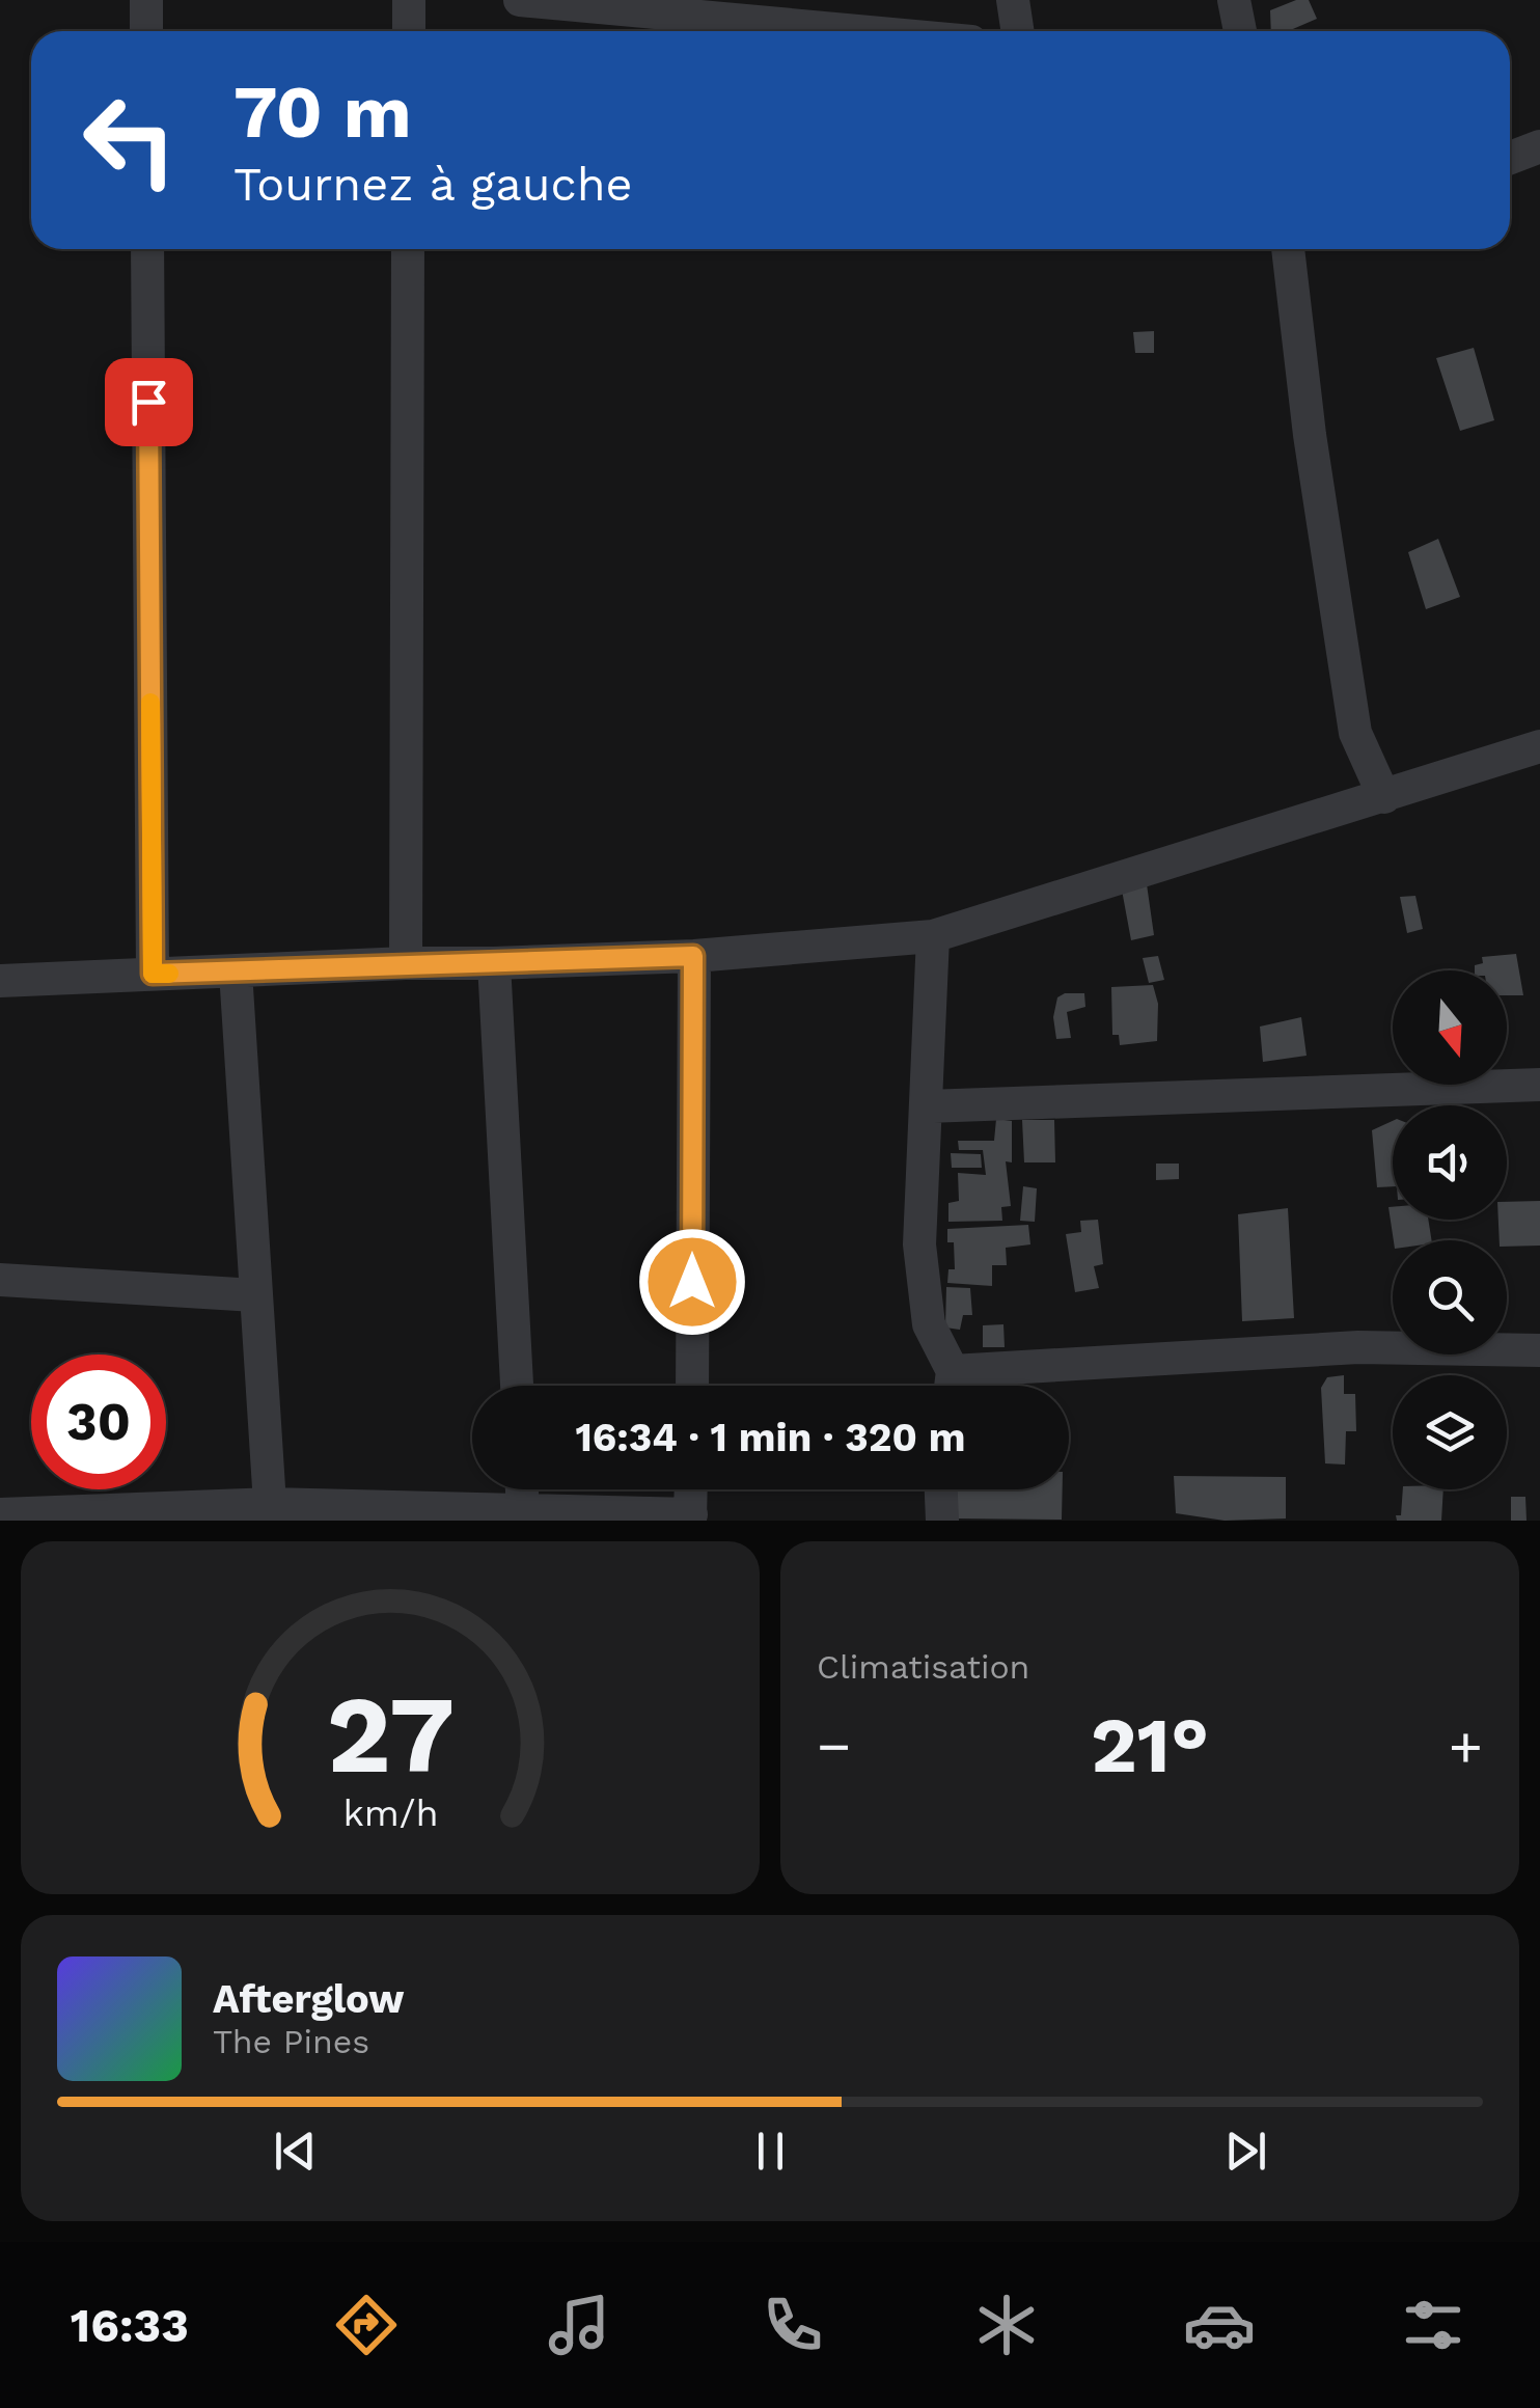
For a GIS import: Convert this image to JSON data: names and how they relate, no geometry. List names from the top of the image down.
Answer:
{
  "north": "bottom",
  "page": {
    "turn": ["70 m", "Tournez à gauche"],
    "limit": "30",
    "trip": "16:34 · 1 min · 320 m",
    "tile": "Climatisation",
    "heat": ["−", "21°", "+"],
    "song": ["Afterglow", "The Pines"],
    "tabs": "16:33",
    "gauge": ["27", "km/h"]
  }
}
